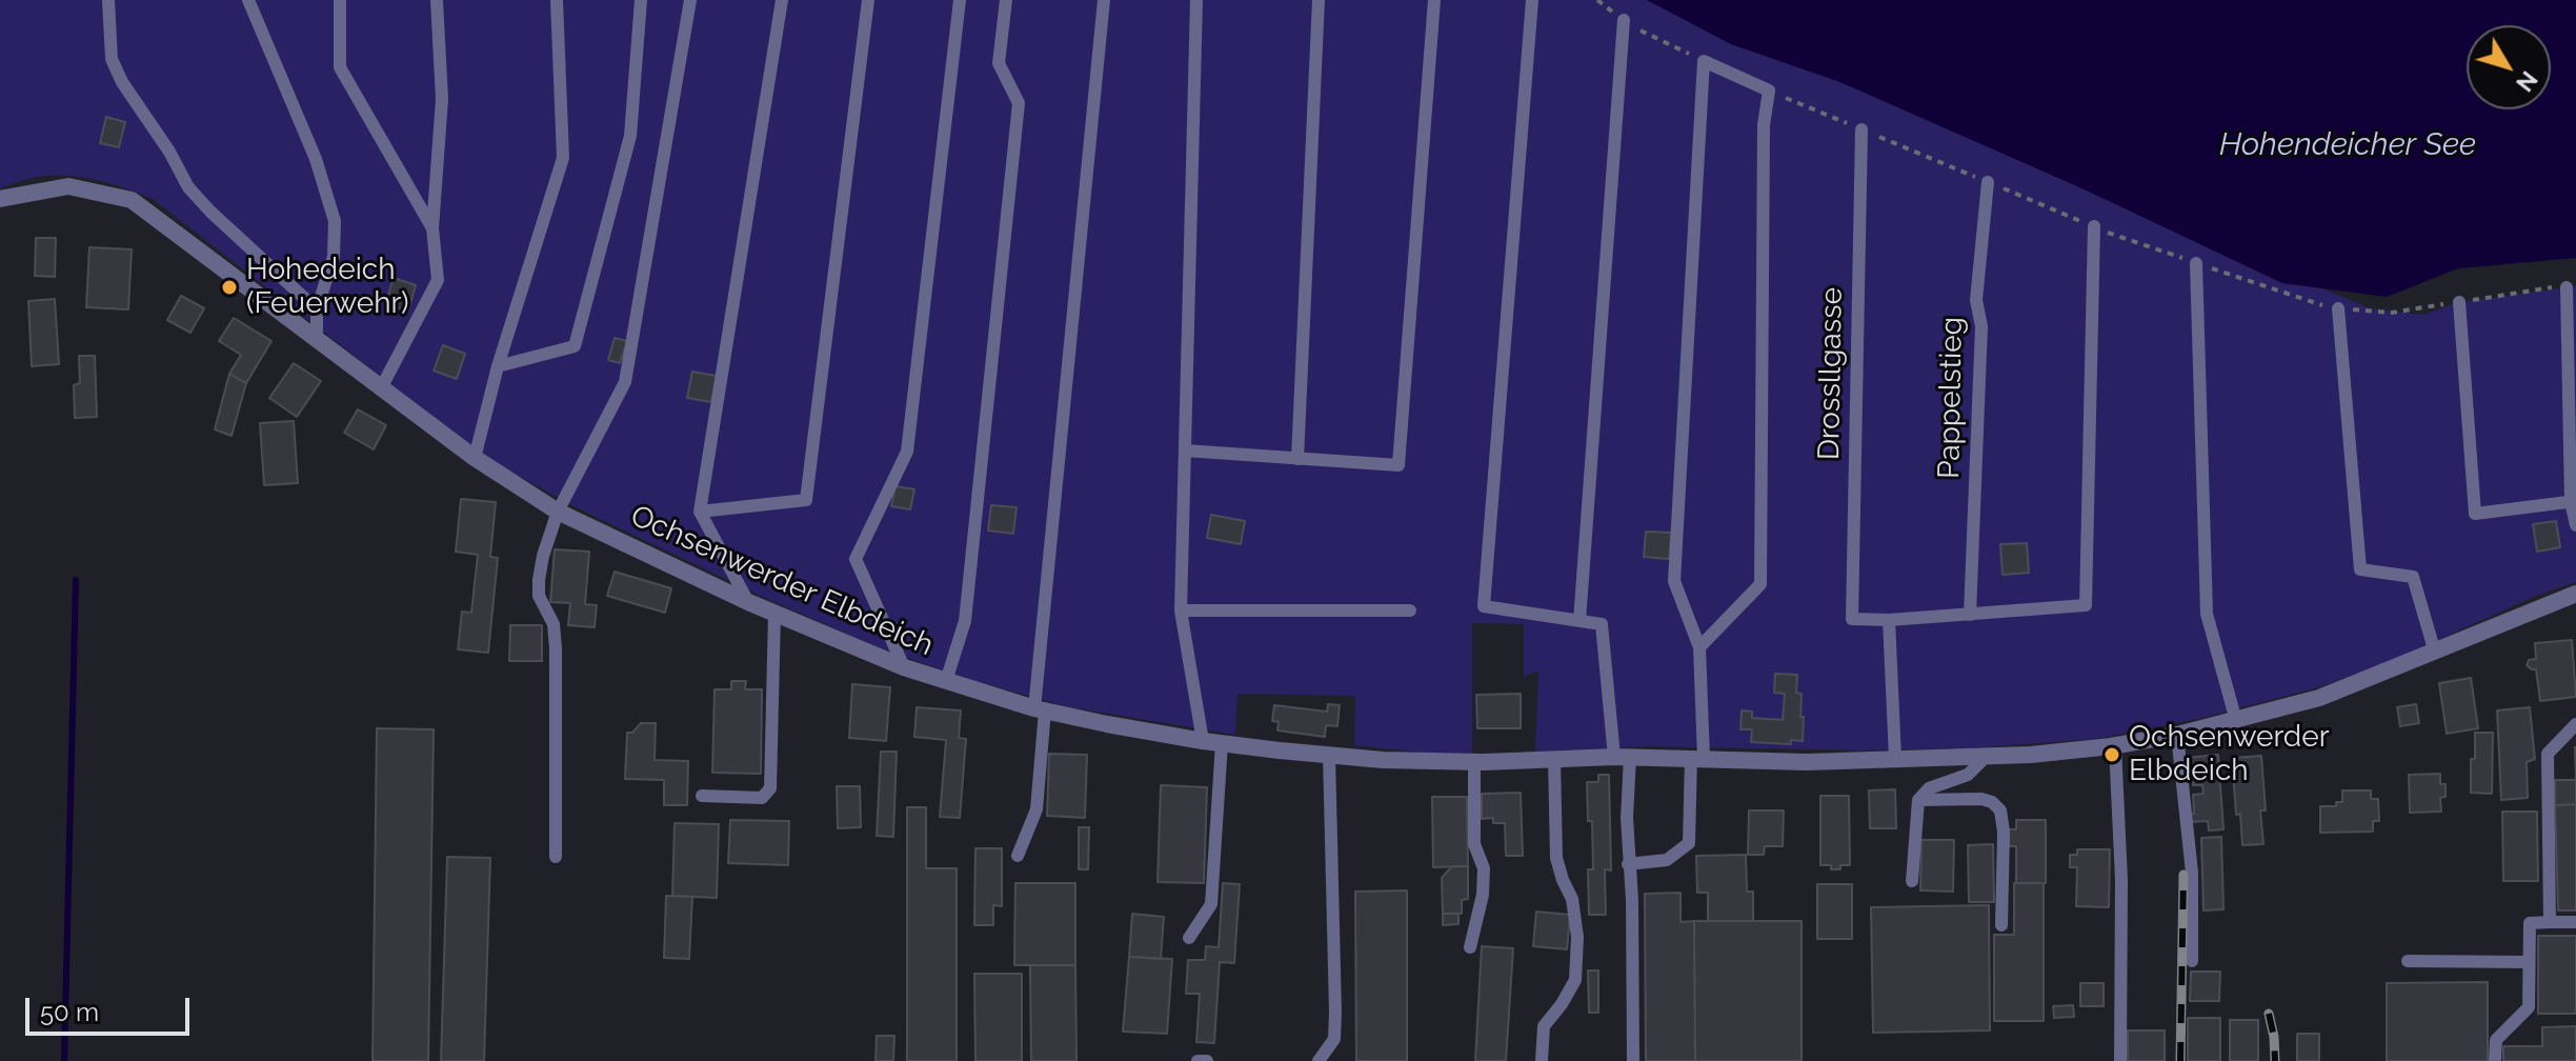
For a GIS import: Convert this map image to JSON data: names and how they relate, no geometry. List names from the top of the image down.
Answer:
{
  "streets": {
    "street": ["Ochsenwerder Elbdeich"],
    "lane": ["Drossllgasse", "Pappelstieg"]
  },
  "water": ["Hohendeicher See"],
  "places": ["Hohedeich (Feuerwehr)", "Ochsenwerder Elbdeich"],
  "scale_bar": "50 m",
  "north": "bottom right"
}
